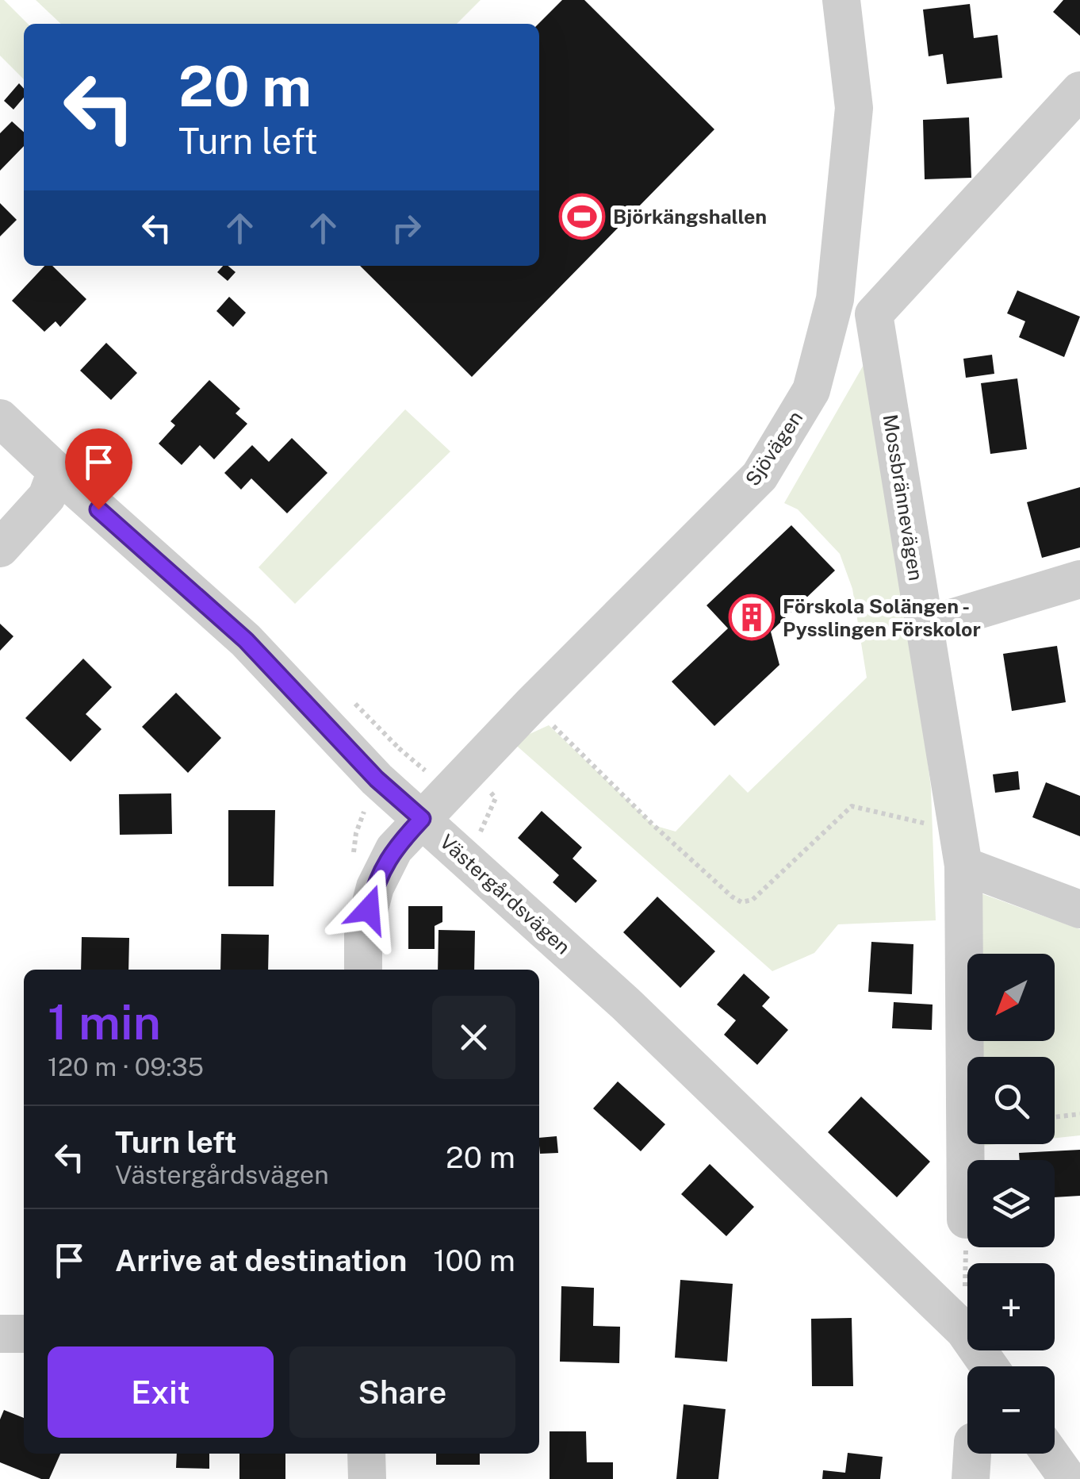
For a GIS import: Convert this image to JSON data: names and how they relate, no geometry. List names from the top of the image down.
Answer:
{
  "streets": {
    "street": ["Sjövägen", "Mossbrännevägen", "Västergårdsvägen"]
  },
  "crossings": [
    ["Sjövägen", "Västergårdsvägen"]
  ],
  "places": {
    "sports": ["Björkängshallen"],
    "building": ["Förskola Solängen - Pysslingen Förskolor"]
  },
  "north": "bottom left",
  "page": {
    "turn": ["20 m", "Turn left"],
    "map_buttons": ["+", "−"],
    "heading": ["1 min", "120 m · 09:35"],
    "list": [
      {
        "name": "Turn left",
        "note": "Västergårdsvägen",
        "value": "20 m"
      },
      {
        "name": "Arrive at destination",
        "value": "100 m"
      }
    ],
    "buttons": ["Exit", "Share"]
  }
}
